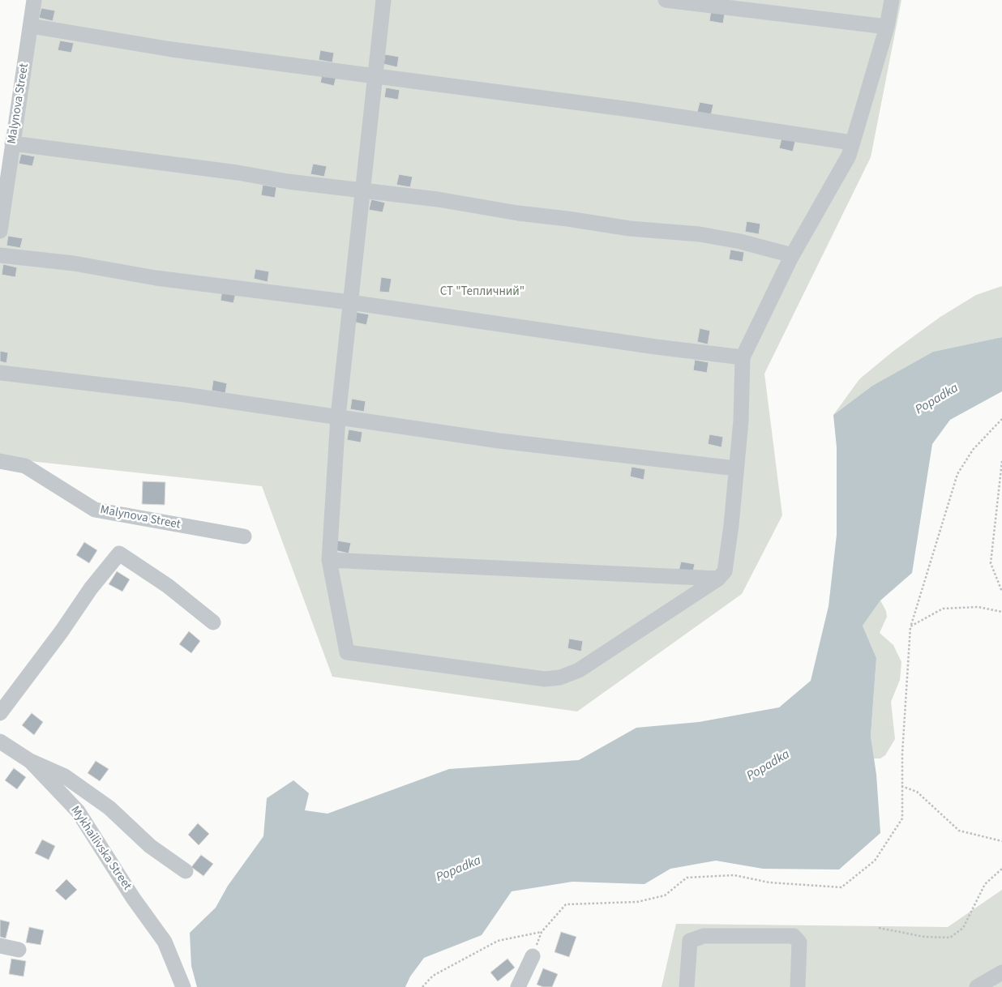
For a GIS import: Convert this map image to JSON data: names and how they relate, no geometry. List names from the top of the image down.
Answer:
{
  "streets": {
    "street": ["Malynova Street", "Mykhailivska Street"]
  },
  "water": ["Popadka"],
  "parks": ["СТ \"Тепличний\""]
}
